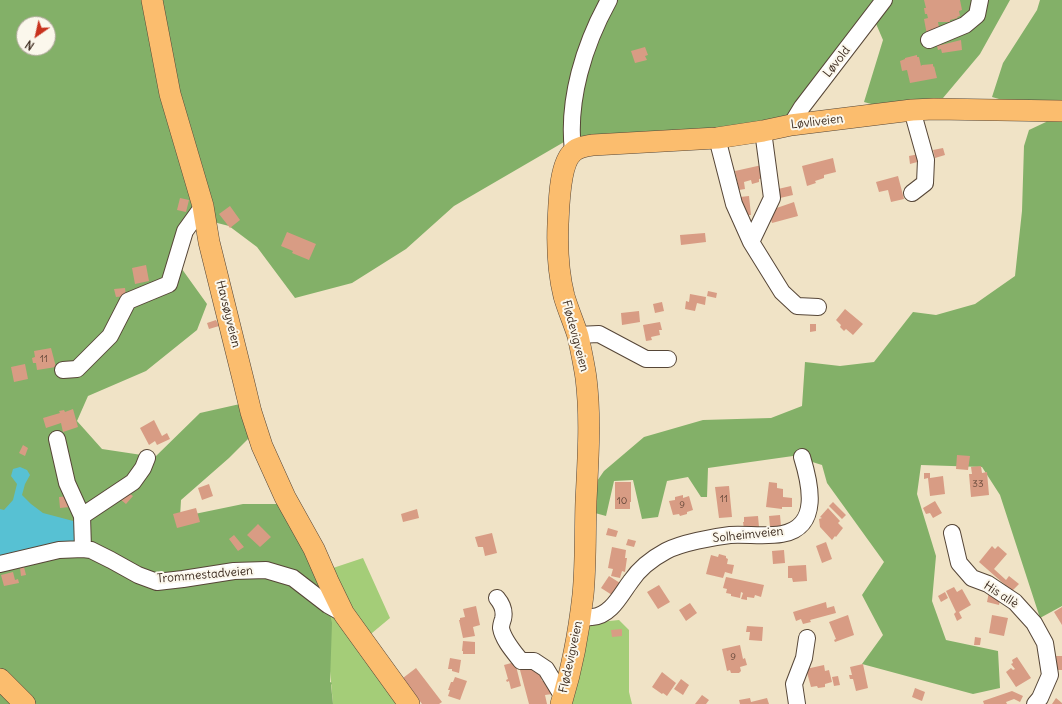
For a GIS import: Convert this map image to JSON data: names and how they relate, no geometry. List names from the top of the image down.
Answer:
{
  "streets": {
    "main road": [
      "Løvliveien",
      "Havsøyveien",
      "Flødevigveien",
      "Trommestadveien"
    ],
    "street": ["Løvold", "Solheimveien", "His allè"]
  },
  "crossings": [
    ["Løvold", "Løvliveien"],
    ["Løvliveien", "Flødevigveien"],
    ["Havsøyveien", "Trommestadveien"],
    ["Flødevigveien", "Solheimveien"]
  ],
  "house_numbers": [
    "11",
    "33",
    "11",
    "10",
    "9",
    "9"
  ],
  "north": "bottom left"
}
